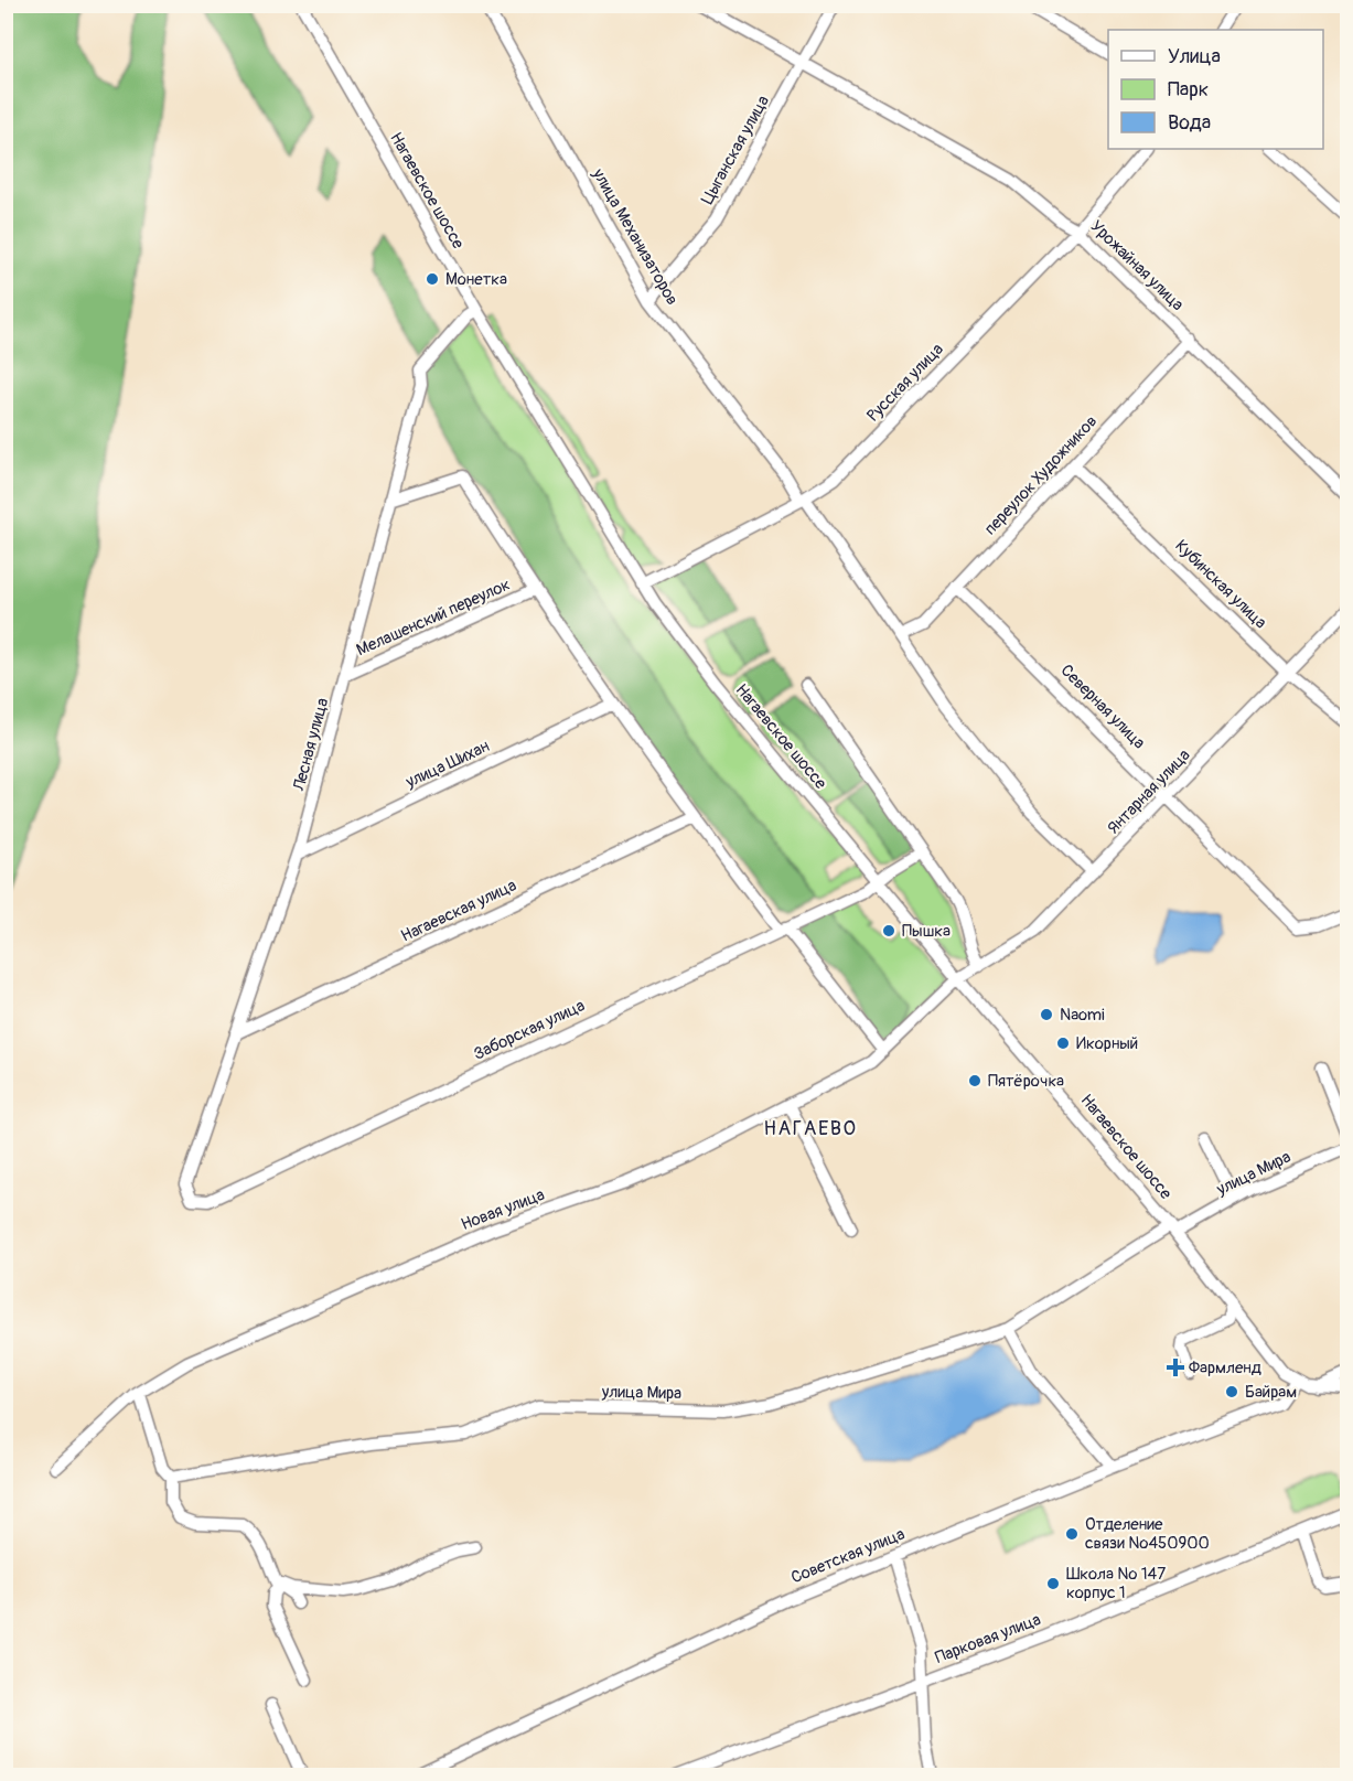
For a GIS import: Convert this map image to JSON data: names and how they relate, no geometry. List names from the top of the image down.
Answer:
{
  "streets": {
    "street": [
      "Цыганская улица",
      "Нагаевское шоссе",
      "улица Механизаторов",
      "Урожайная улица",
      "Русская улица",
      "переулок Художников",
      "Кубинская улица",
      "Мелашенский переулок",
      "Северная улица",
      "Лесная улица",
      "улица Шихан",
      "Янтарная улица",
      "Нагаевская улица",
      "Заборская улица",
      "улица Мира",
      "Новая улица",
      "Советская улица",
      "Парковая улица"
    ]
  },
  "crossings": [
    ["Цыганская улица", "улица Механизаторов"],
    ["Цыганская улица", "Урожайная улица"],
    ["Нагаевское шоссе", "Русская улица"],
    ["Нагаевское шоссе", "Лесная улица"],
    ["Нагаевское шоссе", "Янтарная улица"],
    ["Нагаевское шоссе", "Заборская улица"],
    ["Нагаевское шоссе", "улица Мира"],
    ["Нагаевское шоссе", "Новая улица"],
    ["Нагаевское шоссе", "Советская улица"],
    ["улица Механизаторов", "Русская улица"],
    ["улица Механизаторов", "переулок Художников"],
    ["улица Механизаторов", "Янтарная улица"],
    ["Урожайная улица", "Русская улица"],
    ["Урожайная улица", "переулок Художников"],
    ["переулок Художников", "Кубинская улица"],
    ["переулок Художников", "Северная улица"],
    ["Кубинская улица", "Янтарная улица"],
    ["Мелашенский переулок", "Лесная улица"],
    ["Северная улица", "Янтарная улица"],
    ["Лесная улица", "улица Шихан"],
    ["Лесная улица", "Нагаевская улица"],
    ["Лесная улица", "Заборская улица"],
    ["Янтарная улица", "Новая улица"]
  ],
  "districts": ["НАГАЕВО"],
  "places": {
    "other": [
      "Монетка",
      "Пышка",
      "Naomi",
      "Икорный",
      "Пятёрочка",
      "Байрам",
      "Отделение связи №450900",
      "Школа № 147 корпус 1"
    ],
    "health": ["Фармленд"]
  },
  "legend": ["Улица", "Парк", "Вода"]
}
